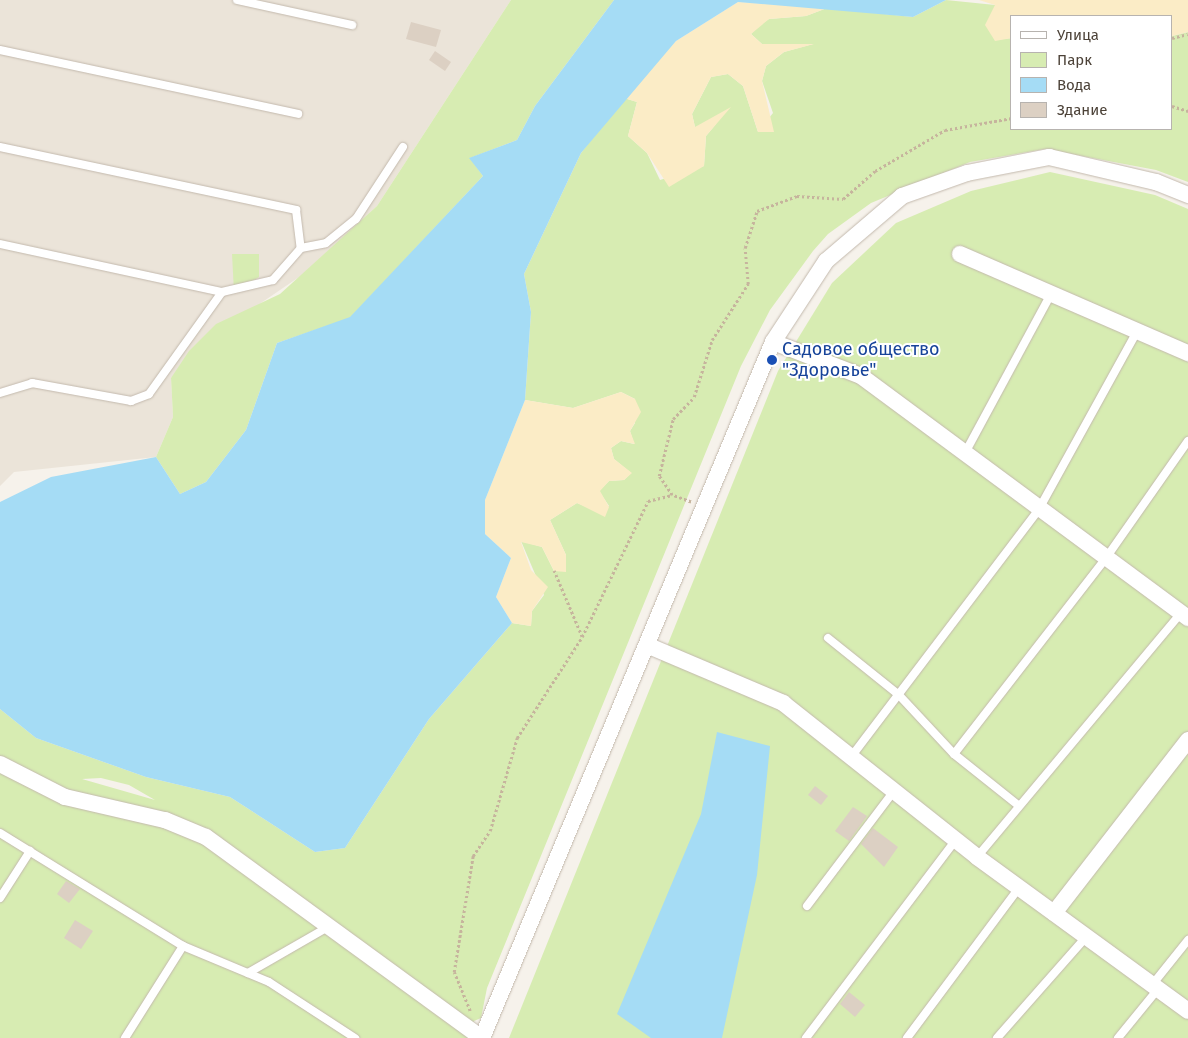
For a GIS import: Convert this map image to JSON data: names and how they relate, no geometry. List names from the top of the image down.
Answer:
{
  "places": ["Садовое общество \"Здоровье\""],
  "legend": [
    "Улица",
    "Парк",
    "Вода",
    "Здание"
  ]
}
